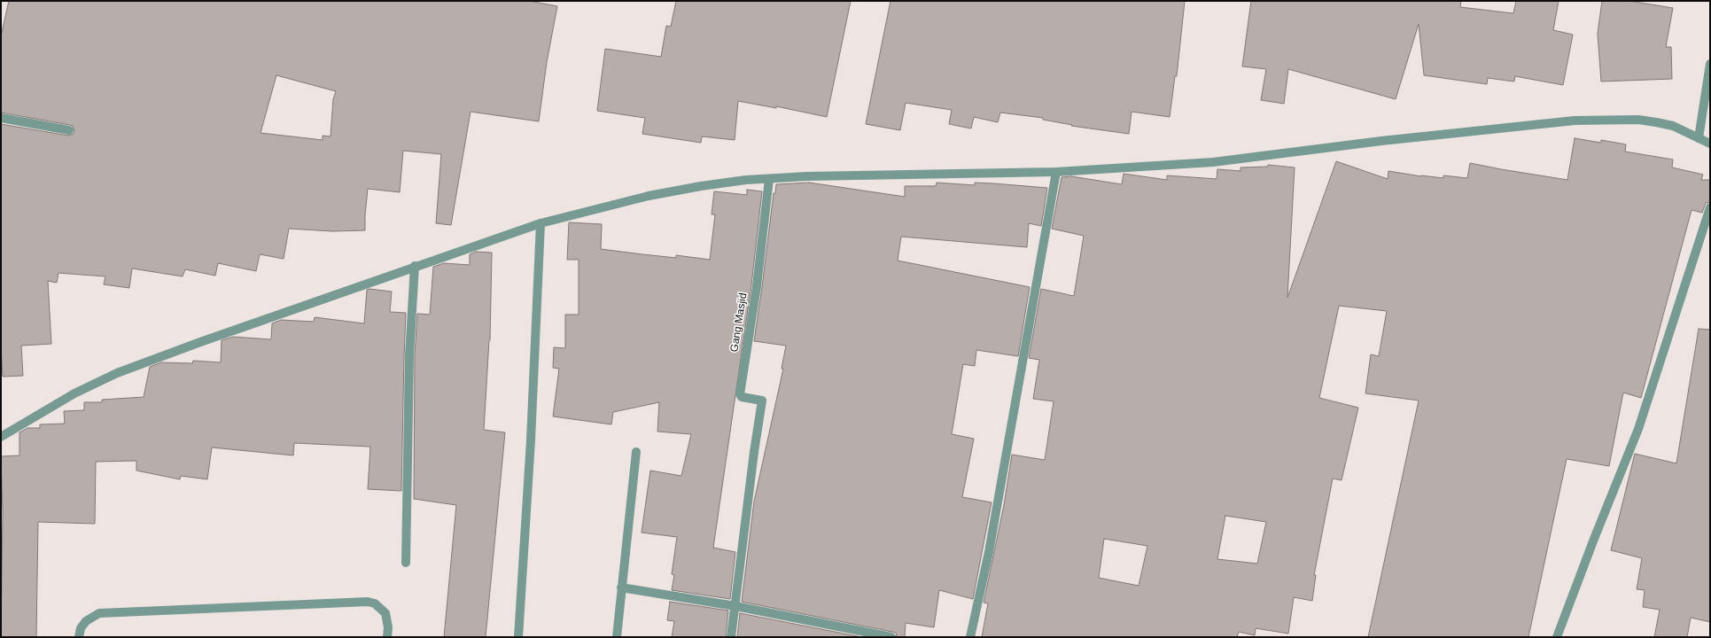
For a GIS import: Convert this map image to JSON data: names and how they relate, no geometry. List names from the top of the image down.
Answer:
{
  "streets": {
    "street": ["Gang Masjid"]
  }
}
